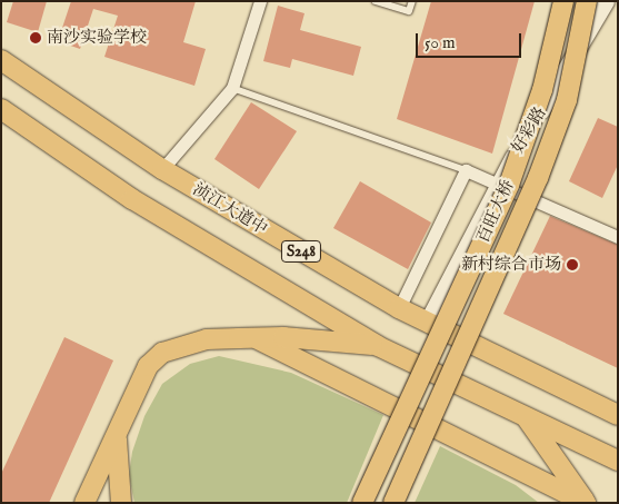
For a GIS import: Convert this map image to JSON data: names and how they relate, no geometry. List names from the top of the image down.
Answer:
{
  "streets": {
    "main road": ["浈江大道中", "百旺大桥", "S248"],
    "street": ["好彩路"]
  },
  "crossings": [
    ["好彩路", "浈江大道中"]
  ],
  "places": ["南沙实验学校", "新村综合市场"],
  "scale_bar": "50 m"
}
